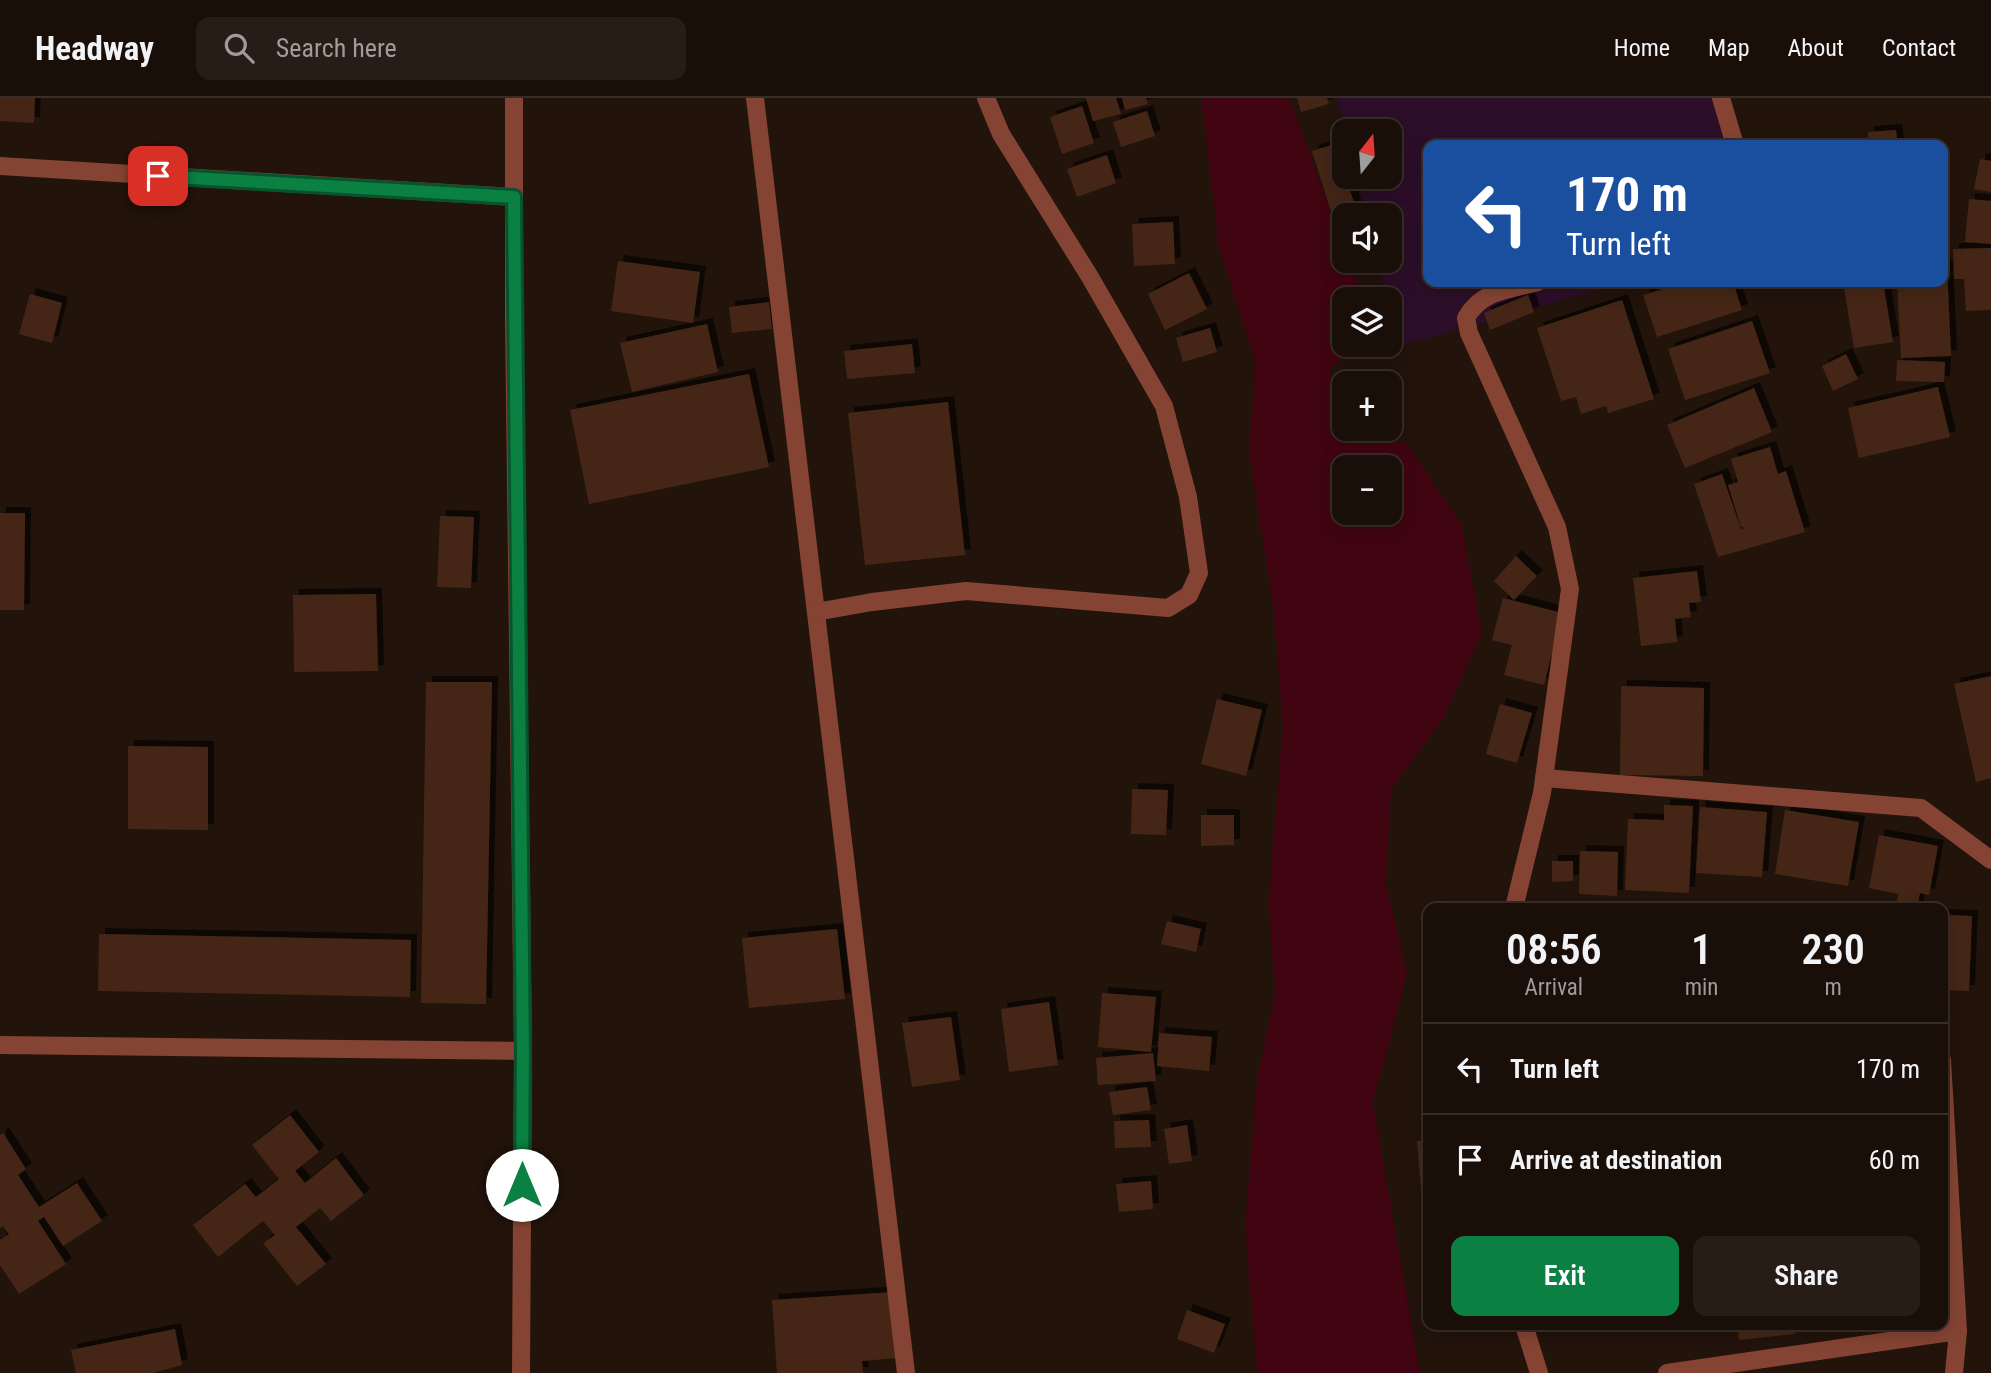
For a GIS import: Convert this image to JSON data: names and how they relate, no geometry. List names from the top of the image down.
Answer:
{
  "north": "top",
  "page": {
    "header": "Headway",
    "search": "Search here",
    "nav": [
      "Home",
      "Map",
      "About",
      "Contact"
    ],
    "map_buttons": ["+", "−"],
    "turn": ["170 m", "Turn left"],
    "eta": [
      "08:56",
      "Arrival",
      "1",
      "min",
      "230",
      "m"
    ],
    "list": [
      {
        "name": "Turn left",
        "value": "170 m"
      },
      {
        "name": "Arrive at destination",
        "value": "60 m"
      }
    ],
    "buttons": ["Exit", "Share"]
  }
}
